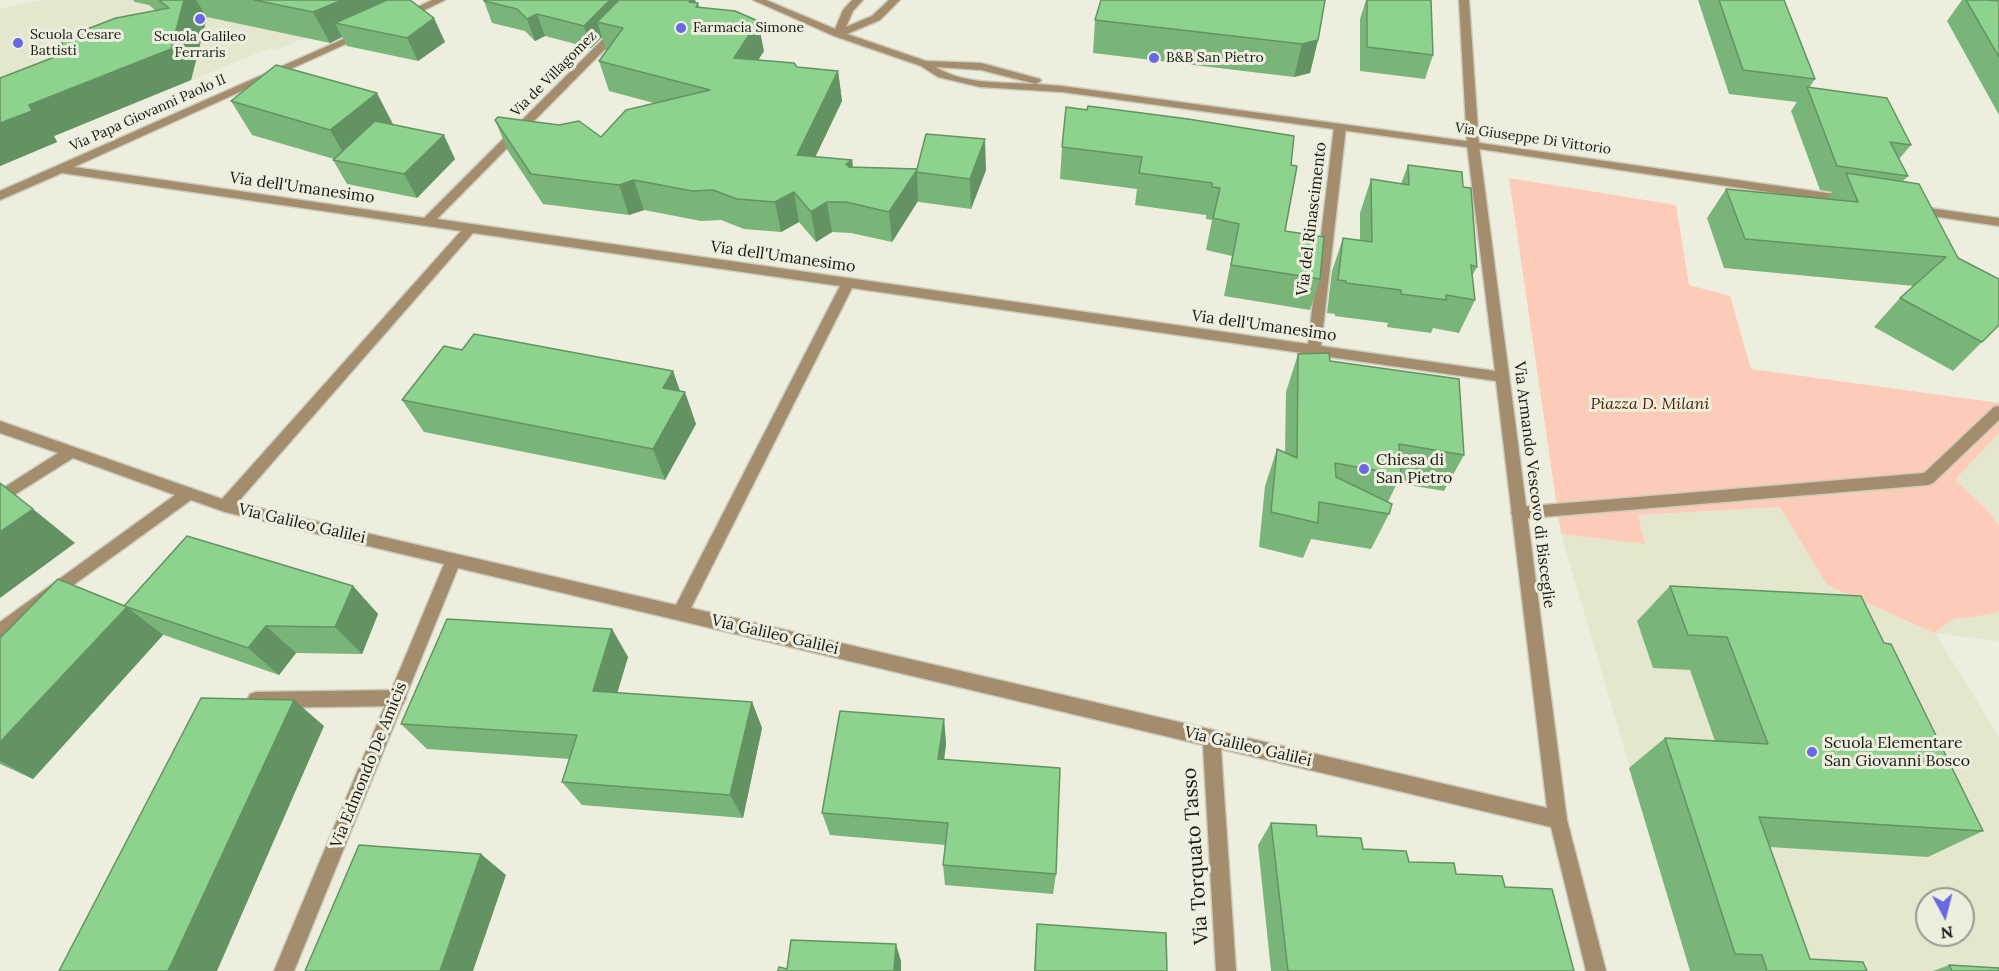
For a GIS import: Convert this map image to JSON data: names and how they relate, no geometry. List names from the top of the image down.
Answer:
{
  "streets": {
    "street": [
      "Via de Villagomez",
      "Via Papa Giovanni Paolo II",
      "Via Giuseppe Di Vittorio",
      "Via dell'Umanesimo",
      "Via del Rinascimento",
      "Via Armando Vescovo di Bisceglie",
      "Via Galileo Galilei",
      "Via Edmondo De Amicis",
      "Via Torquato Tasso"
    ]
  },
  "crossings": [
    ["Via de Villagomez", "Via dell'Umanesimo"],
    ["Via Papa Giovanni Paolo II", "Via dell'Umanesimo"],
    ["Via Giuseppe Di Vittorio", "Via del Rinascimento"],
    ["Via Giuseppe Di Vittorio", "Via Armando Vescovo di Bisceglie"],
    ["Via dell'Umanesimo", "Via del Rinascimento"],
    ["Via dell'Umanesimo", "Via Armando Vescovo di Bisceglie"],
    ["Via Armando Vescovo di Bisceglie", "Via Galileo Galilei"],
    ["Via Galileo Galilei", "Via Edmondo De Amicis"],
    ["Via Galileo Galilei", "Via Torquato Tasso"]
  ],
  "parks": ["Piazza D. Milani"],
  "places": [
    "Scuola Galileo Ferraris",
    "Farmacia Simone",
    "Scuola Cesare Battisti",
    "B&B San Pietro",
    "Chiesa di San Pietro",
    "Scuola Elementare San Giovanni Bosco"
  ],
  "north": "bottom"
}
